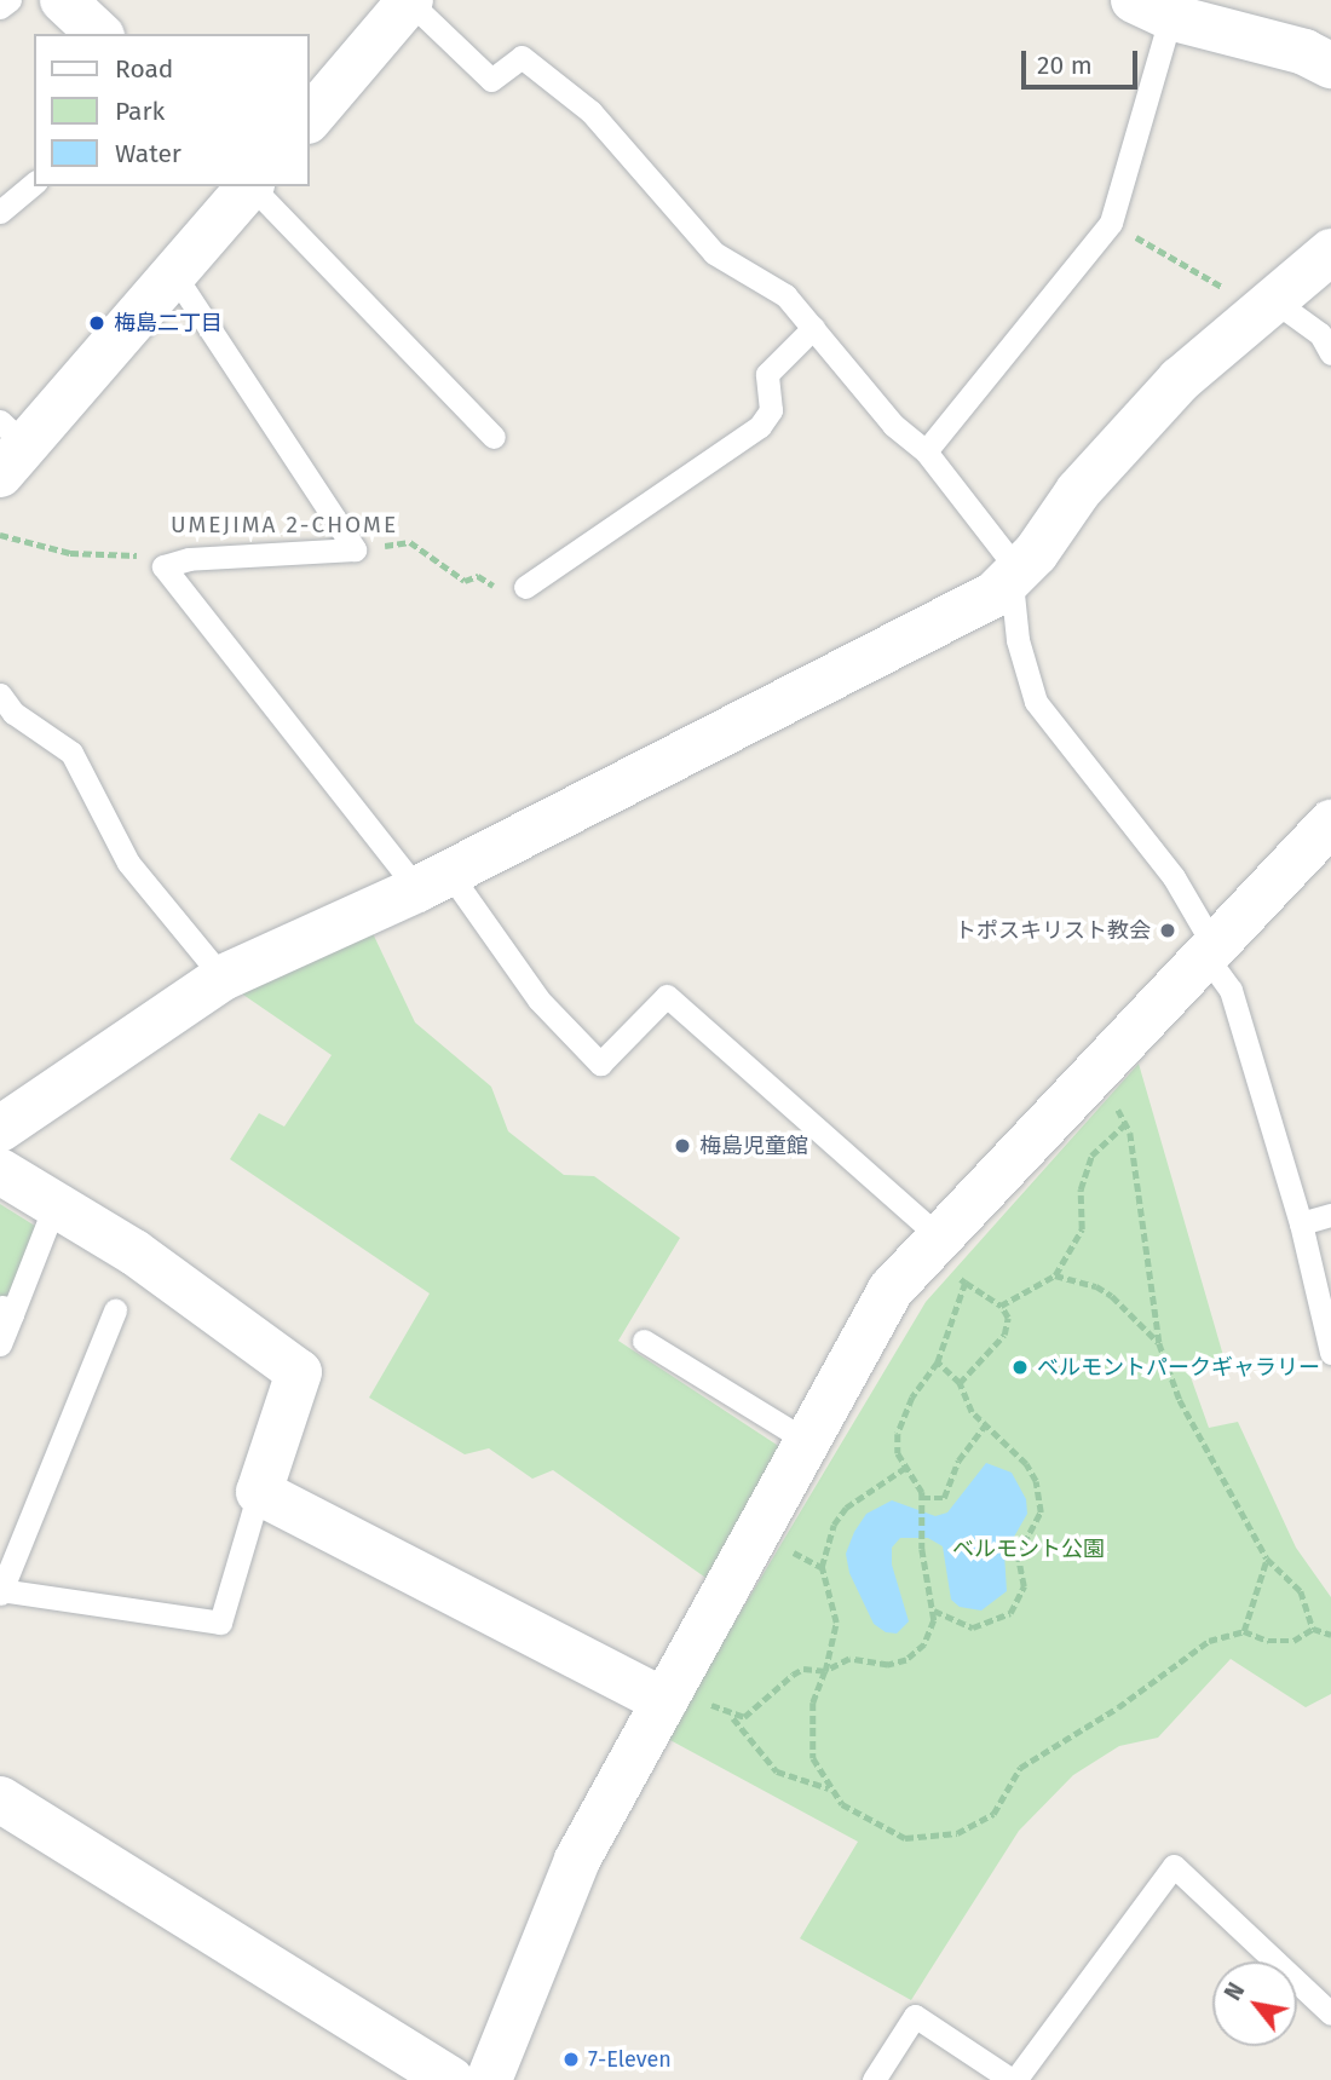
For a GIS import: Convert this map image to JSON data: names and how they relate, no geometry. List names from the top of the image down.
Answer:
{
  "districts": ["UMEJIMA 2-CHOME"],
  "parks": ["ベルモント公園"],
  "places": [
    "梅島二丁目",
    "トポスキリスト教会",
    "梅島児童館",
    "ベルモントパークギャラリー",
    "7-Eleven"
  ],
  "legend": ["Road", "Park", "Water"],
  "scale_bar": "20 m",
  "north": "top left"
}
